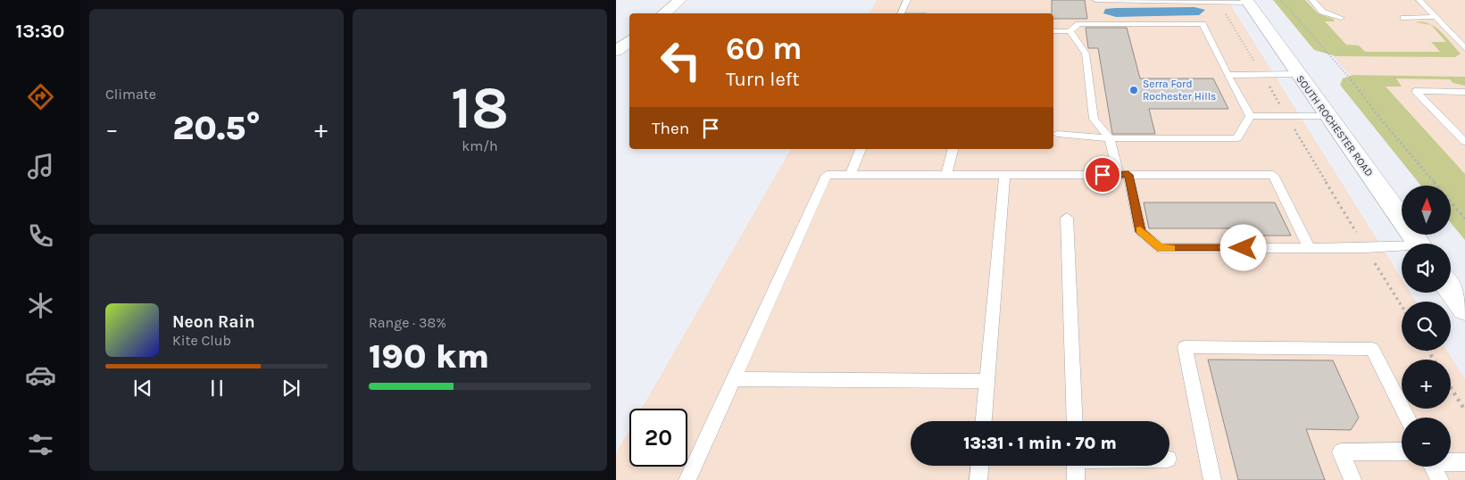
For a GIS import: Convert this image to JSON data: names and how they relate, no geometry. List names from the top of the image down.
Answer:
{
  "streets": {
    "main road": ["SOUTH ROCHESTER ROAD"]
  },
  "places": ["Serra Ford Rochester Hills"],
  "north": "top",
  "page": {
    "tabs": "13:30",
    "tile": [
      "Climate",
      ["18", "km/h"],
      ["Range · 38%", "190 km"]
    ],
    "turn": ["60 m", "Turn left"],
    "then": "Then",
    "heat": ["−", "20.5°", "+"],
    "map_buttons": ["+", "−"],
    "song": ["Neon Rain", "Kite Club"],
    "limit": "20",
    "trip": "13:31 · 1 min · 70 m"
  }
}
